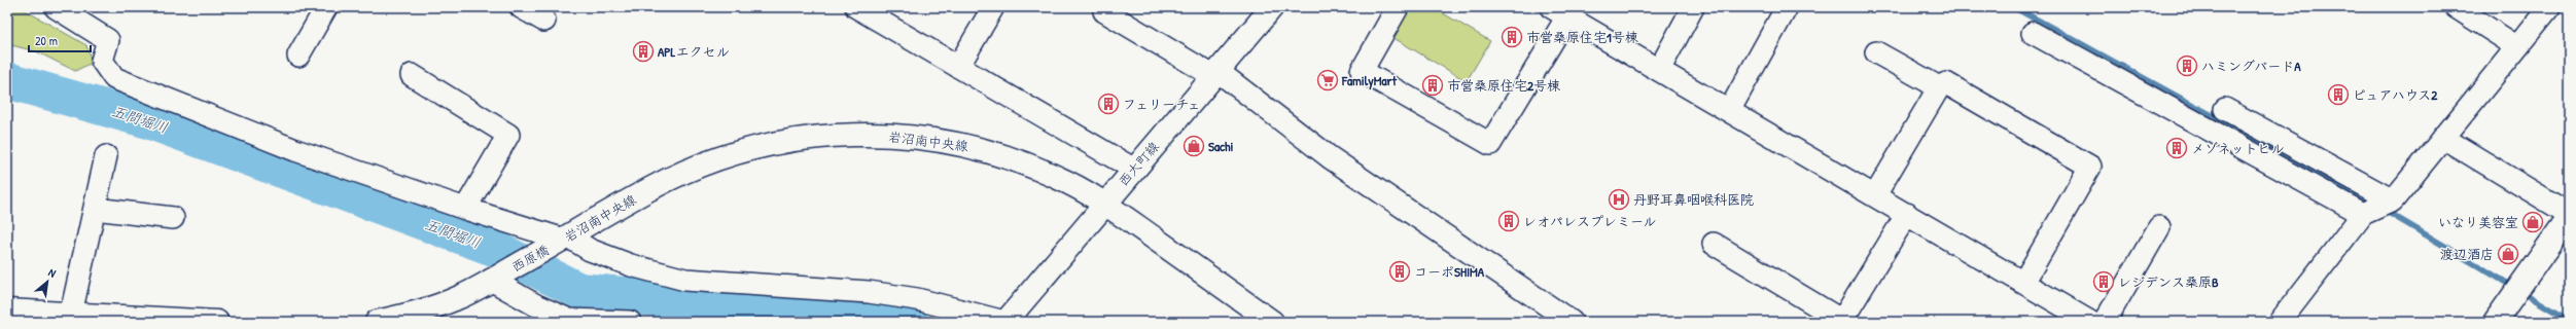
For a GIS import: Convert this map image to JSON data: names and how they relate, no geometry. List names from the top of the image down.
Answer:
{
  "streets": {
    "street": ["岩沼南中央線", "西大町線", "西原橋"]
  },
  "crossings": [
    ["岩沼南中央線", "西大町線"],
    ["岩沼南中央線", "西原橋"]
  ],
  "water": ["五間堀川"],
  "places": {
    "building": [
      "市営桑原住宅1号棟",
      "APLエクセル",
      "ハミングバードA",
      "市営桑原住宅2号棟",
      "ピュアハウス2",
      "フェリーチェ",
      "メゾネットヒル",
      "レオパレスプレミール",
      "コーポSHIMA",
      "レジデンス桑原B"
    ],
    "supermarket": ["FamilyMart"],
    "shop": ["Sachi", "いなり美容室", "渡辺酒店"],
    "hospital": ["丹野耳鼻咽喉科医院"]
  },
  "scale_bar": "20 m",
  "north": "top right"
}
